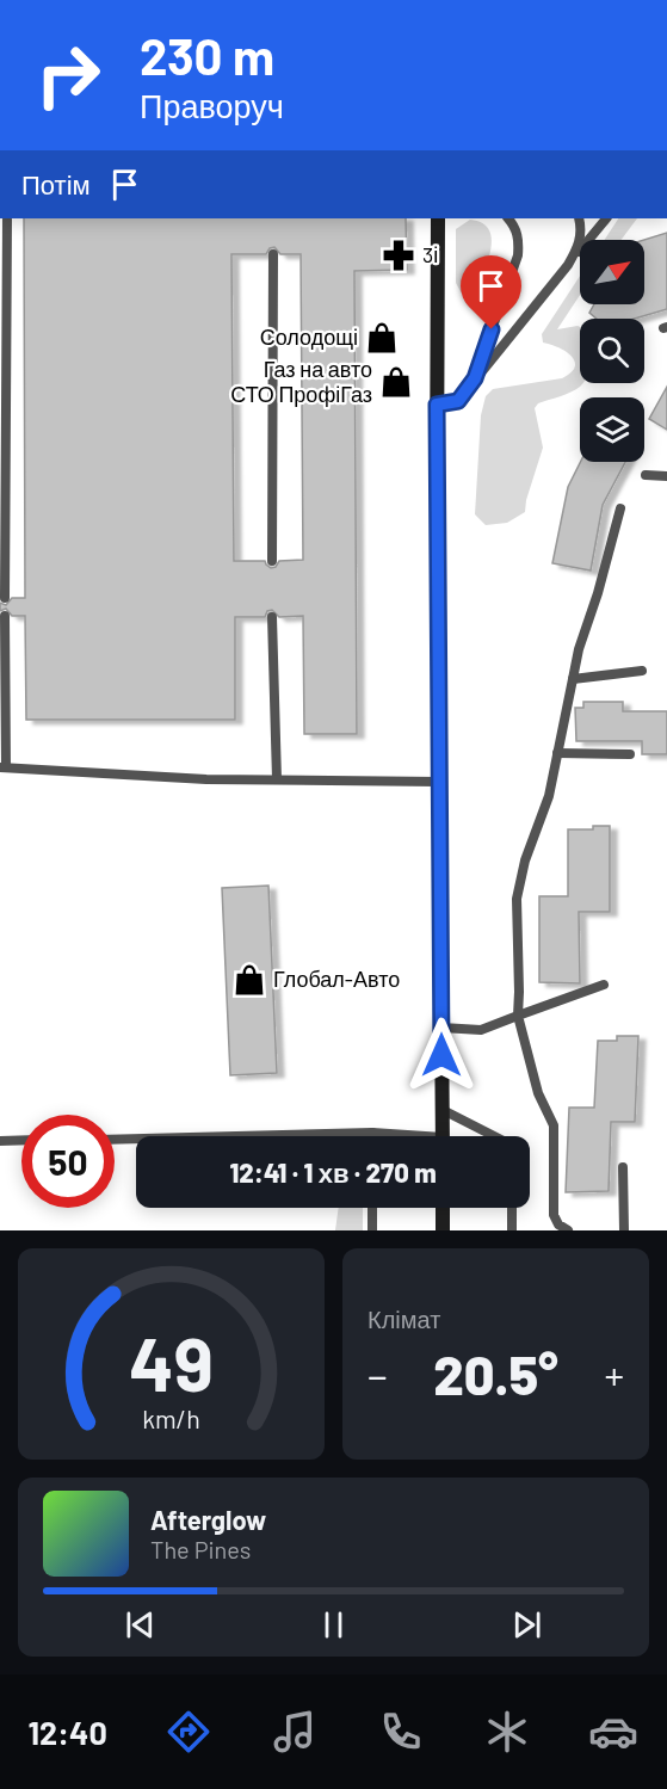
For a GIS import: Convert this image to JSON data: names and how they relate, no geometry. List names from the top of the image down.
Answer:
{
  "places": {
    "pharmacy": ["3і"],
    "shop": ["Солодощі", "Газ на авто СТО ПрофіГаз", "Глобал-Авто"]
  },
  "north": "top right",
  "page": {
    "turn": ["230 m", "Праворуч"],
    "then": "Потім",
    "limit": "50",
    "trip": "12:41 · 1 хв · 270 m",
    "tile": "Клімат",
    "heat": ["−", "20.5°", "+"],
    "song": ["Afterglow", "The Pines"],
    "tabs": "12:40",
    "gauge": ["49", "km/h"]
  }
}
